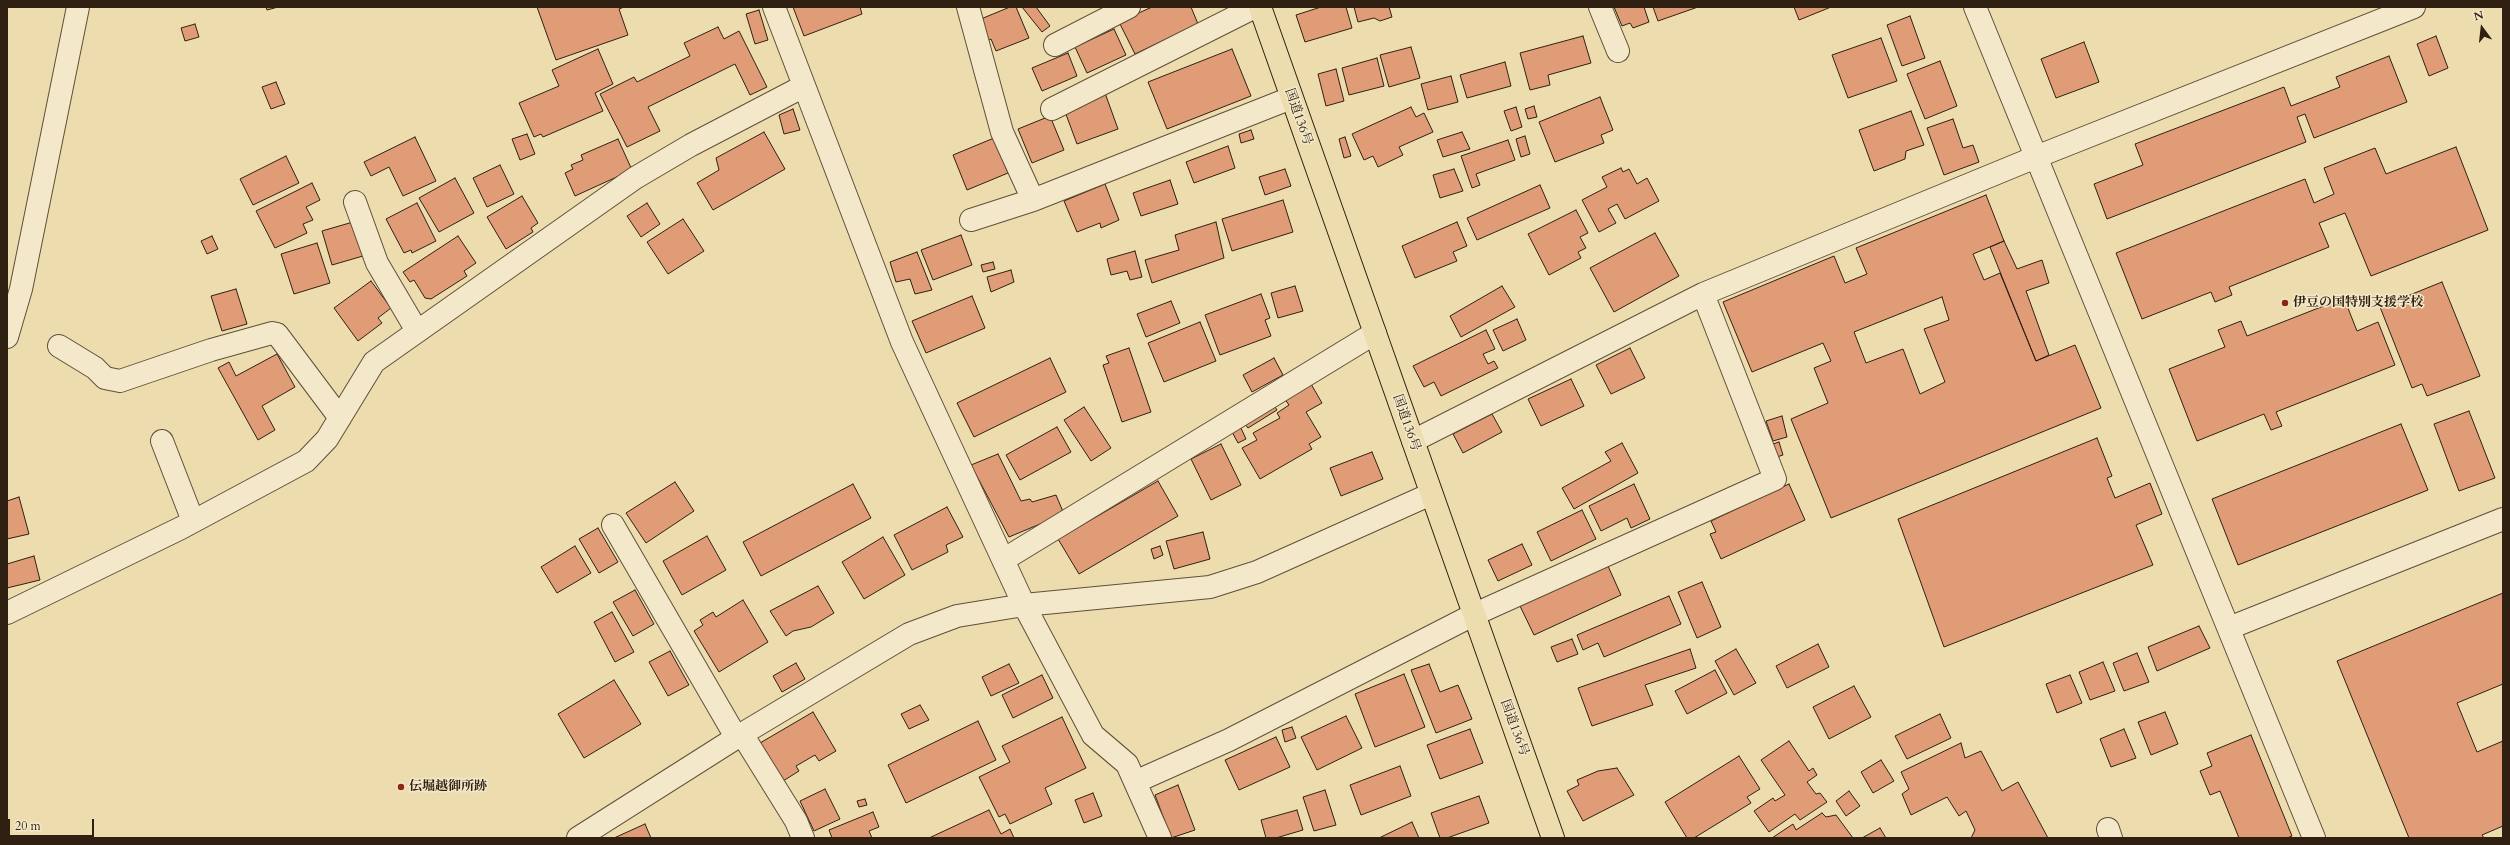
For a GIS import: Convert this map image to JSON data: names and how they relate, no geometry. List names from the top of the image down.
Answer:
{
  "streets": {
    "highway": ["国道136号"]
  },
  "places": ["伊豆の国特別支援学校", "伝堀越御所跡"],
  "scale_bar": "20 m",
  "north": "top"
}
